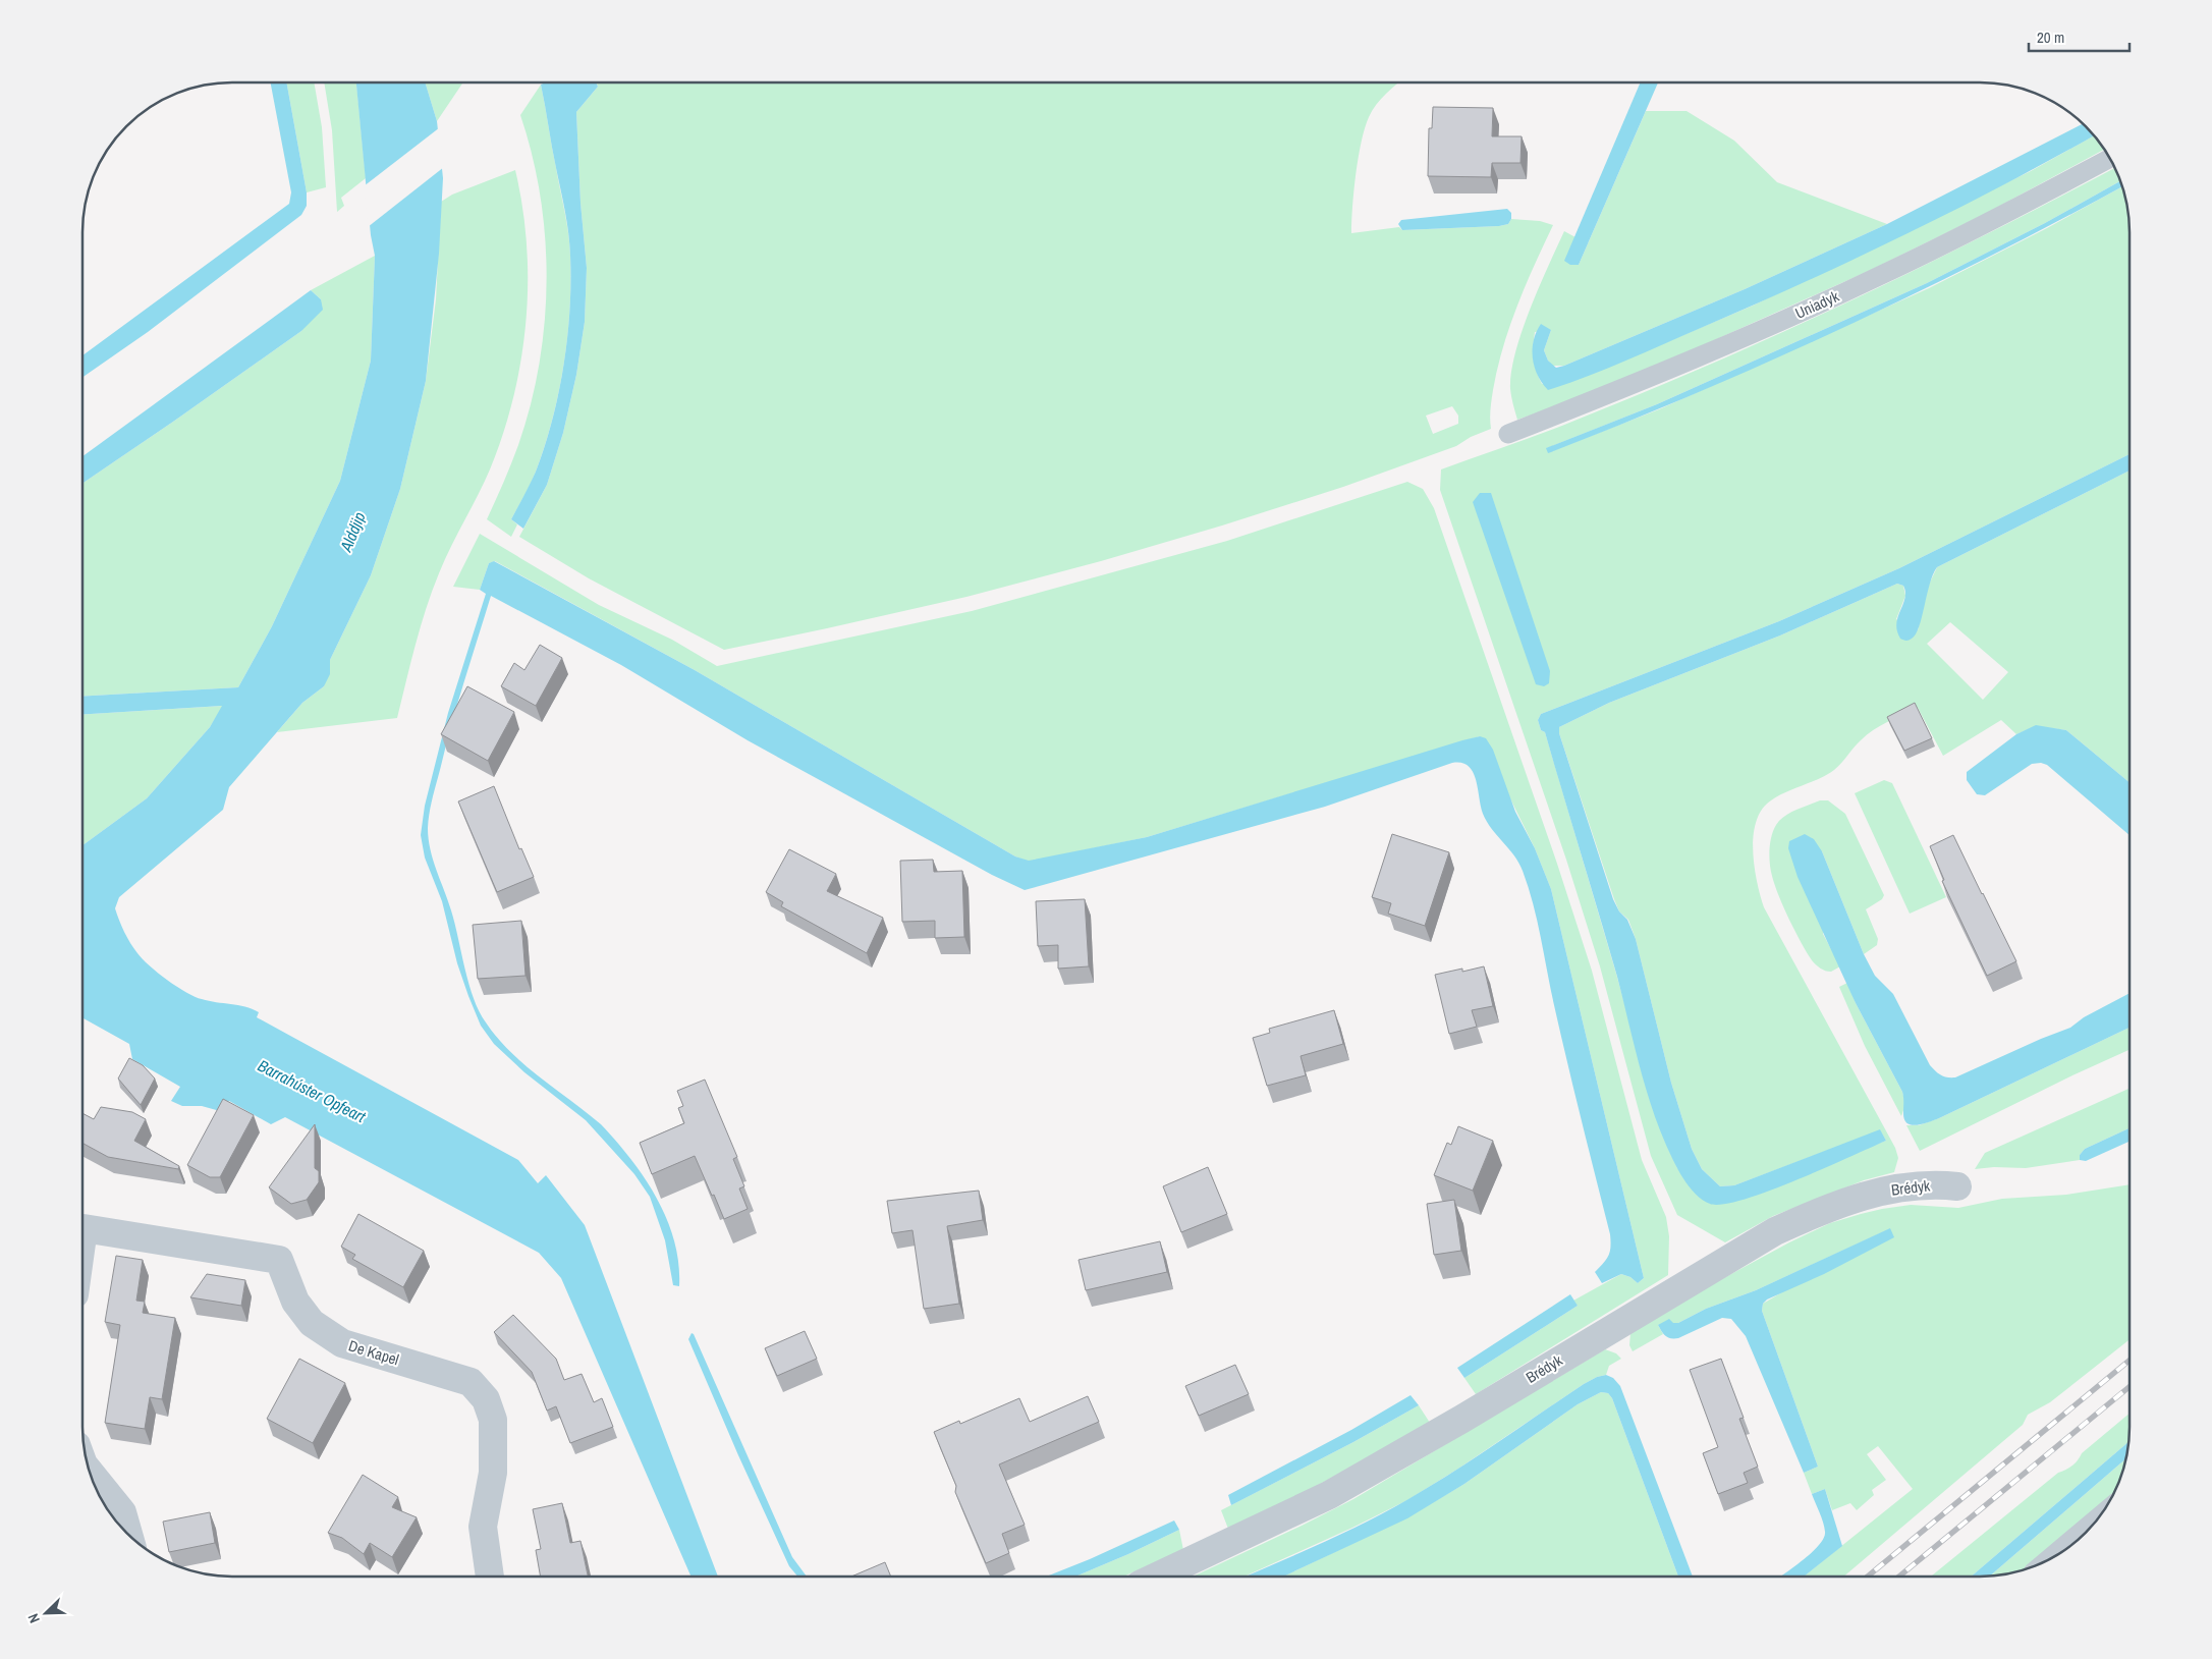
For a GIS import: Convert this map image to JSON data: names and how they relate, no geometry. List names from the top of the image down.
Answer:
{
  "streets": {
    "street": ["Brédyk", "De Kapel"],
    "lane": ["Uniadyk"]
  },
  "water": ["Alddjip", "Barrahúster Opfeart"],
  "scale_bar": "20 m",
  "north": "bottom left"
}
